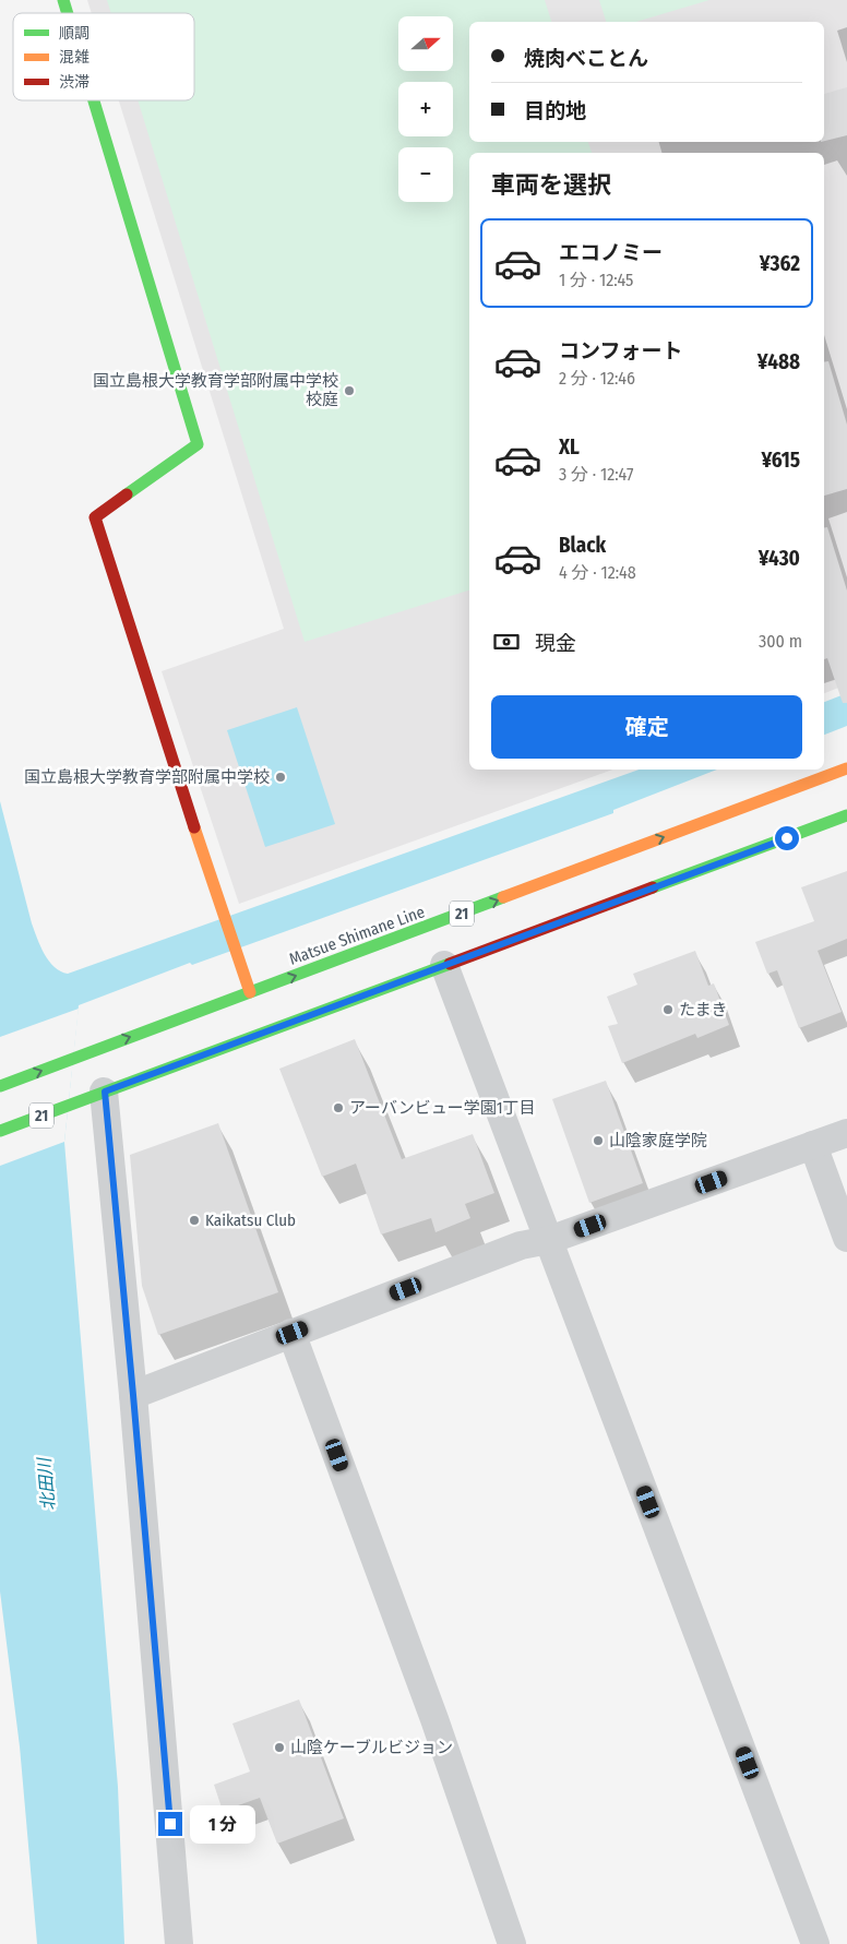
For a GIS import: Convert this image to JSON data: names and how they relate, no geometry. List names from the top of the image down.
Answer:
{
  "streets": {
    "main road": ["21", "Matsue Shimane Line"]
  },
  "water": ["北田川"],
  "places": [
    "国立島根大学教育学部附属中学校 校庭",
    "国立島根大学教育学部附属中学校",
    "たまき",
    "アーバンビュー学園1丁目",
    "山陰家庭学院",
    "Kaikatsu Club",
    "山陰ケーブルビジョン"
  ],
  "legend": ["順調", "混雑", "渋滞"],
  "north": "right",
  "page": {
    "map_buttons": ["+", "−"],
    "banner": ["焼肉べことん", "目的地"],
    "heading": "車両を選択",
    "list": [
      {
        "name": "エコノミー",
        "note": "1 分 · 12:45",
        "value": "¥362"
      },
      {
        "name": "コンフォート",
        "note": "2 分 · 12:46",
        "value": "¥488"
      },
      {
        "name": "XL",
        "note": "3 分 · 12:47",
        "value": "¥615"
      },
      {
        "name": "Black",
        "note": "4 分 · 12:48",
        "value": "¥430"
      }
    ],
    "pay": ["現金", "300 m"],
    "buttons": "確定",
    "bubble": "1 分"
  }
}
